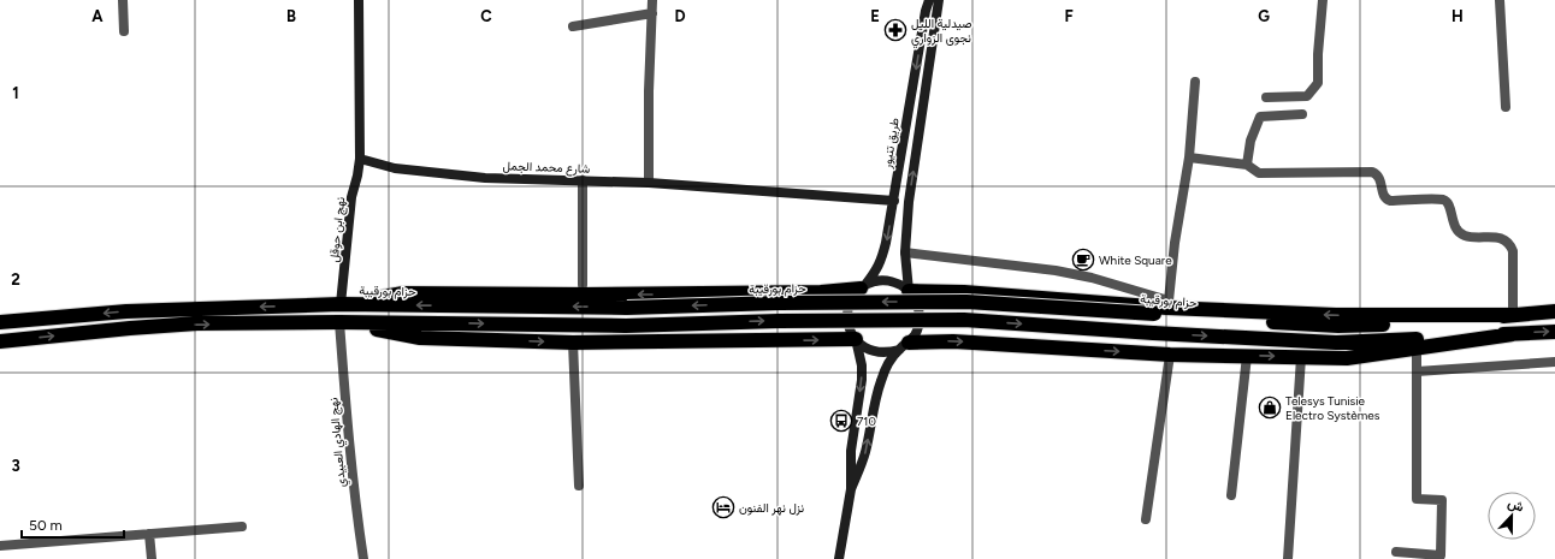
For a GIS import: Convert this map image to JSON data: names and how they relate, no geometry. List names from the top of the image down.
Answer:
{
  "streets": {
    "highway": ["حزام بورقيبة"],
    "main road": ["طريق تنيور", "شارع محمد الجمل", "نهج ابن حوقل"],
    "street": ["نهج الهادي العبيدي"]
  },
  "crossings": [
    ["طريق تنيور", "شارع محمد الجمل"],
    ["شارع محمد الجمل", "نهج ابن حوقل"],
    ["نهج ابن حوقل", "حزام بورقيبة"]
  ],
  "places": {
    "pharmacy": ["صيدلية الليل نجوى الزواري"],
    "cafe": ["White Square"],
    "shop": ["Telesys Tunisie Electro Systèmes"],
    "bus stop": ["710"],
    "hotel": ["نزل نهر الفنون"]
  },
  "scale_bar": "50 m",
  "north": "top",
  "grid": {
    "columns": [
      "A",
      "B",
      "C",
      "D",
      "E",
      "F",
      "G",
      "H"
    ],
    "rows": ["1", "2", "3"]
  }
}
